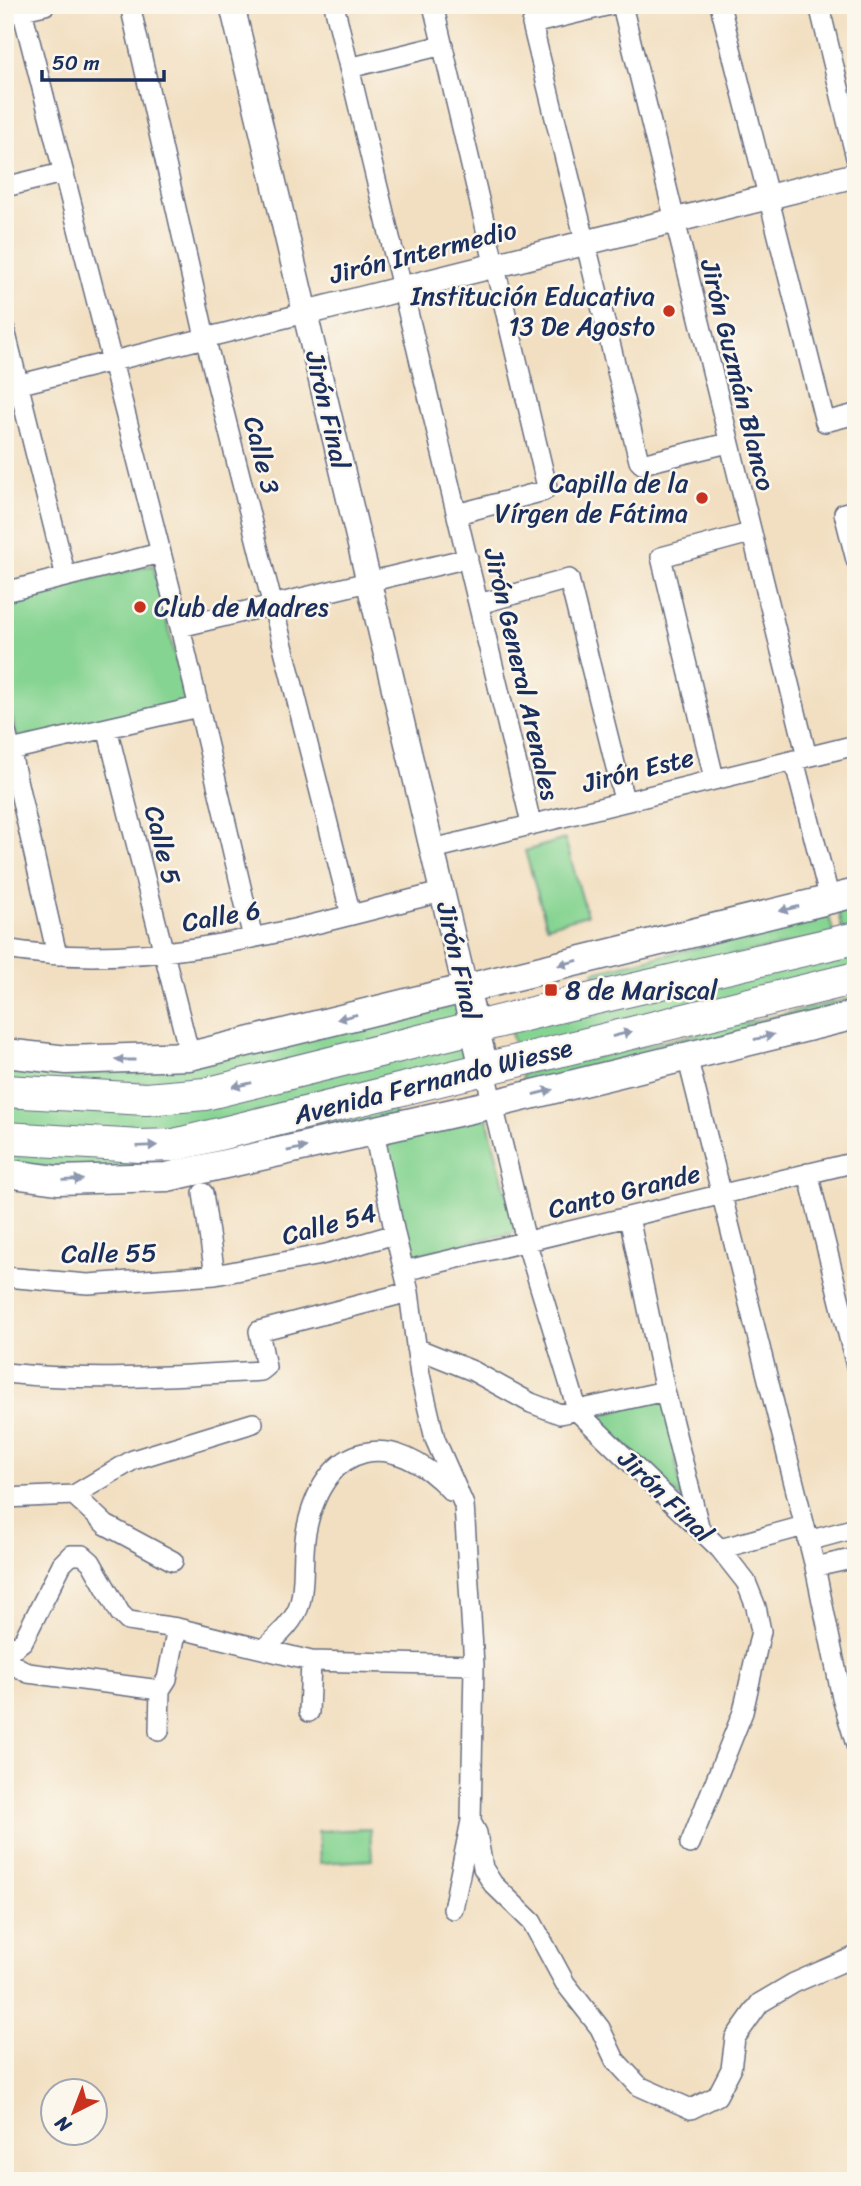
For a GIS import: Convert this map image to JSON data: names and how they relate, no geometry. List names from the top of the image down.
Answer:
{
  "streets": {
    "main road": ["Jirón Final", "Avenida Fernando Wiesse"],
    "street": [
      "Jirón Intermedio",
      "Jirón Guzmán Blanco",
      "Calle 3",
      "Jirón General Arenales",
      "Jirón Este",
      "Calle 5",
      "Calle 6",
      "Canto Grande",
      "Calle 54",
      "Calle 55"
    ]
  },
  "crossings": [
    ["Jirón Intermedio", "Jirón Guzmán Blanco"],
    ["Jirón Intermedio", "Jirón Final"],
    ["Jirón Intermedio", "Calle 3"],
    ["Jirón Intermedio", "Jirón General Arenales"],
    ["Jirón Guzmán Blanco", "Jirón Este"],
    ["Jirón Final", "Jirón Este"],
    ["Jirón Final", "Calle 6"],
    ["Jirón Final", "Avenida Fernando Wiesse"],
    ["Jirón Final", "Canto Grande"],
    ["Calle 3", "Calle 6"],
    ["Jirón General Arenales", "Jirón Este"],
    ["Calle 5", "Calle 6"],
    ["Avenida Fernando Wiesse", "Calle 54"],
    ["Calle 54", "Calle 55"]
  ],
  "places": {
    "other": ["Institución Educativa 13 De Agosto", "Capilla de la Vírgen de Fátima", "Club de Madres"],
    "transit": ["8 de Mariscal"]
  },
  "scale_bar": "50 m",
  "north": "bottom left"
}
